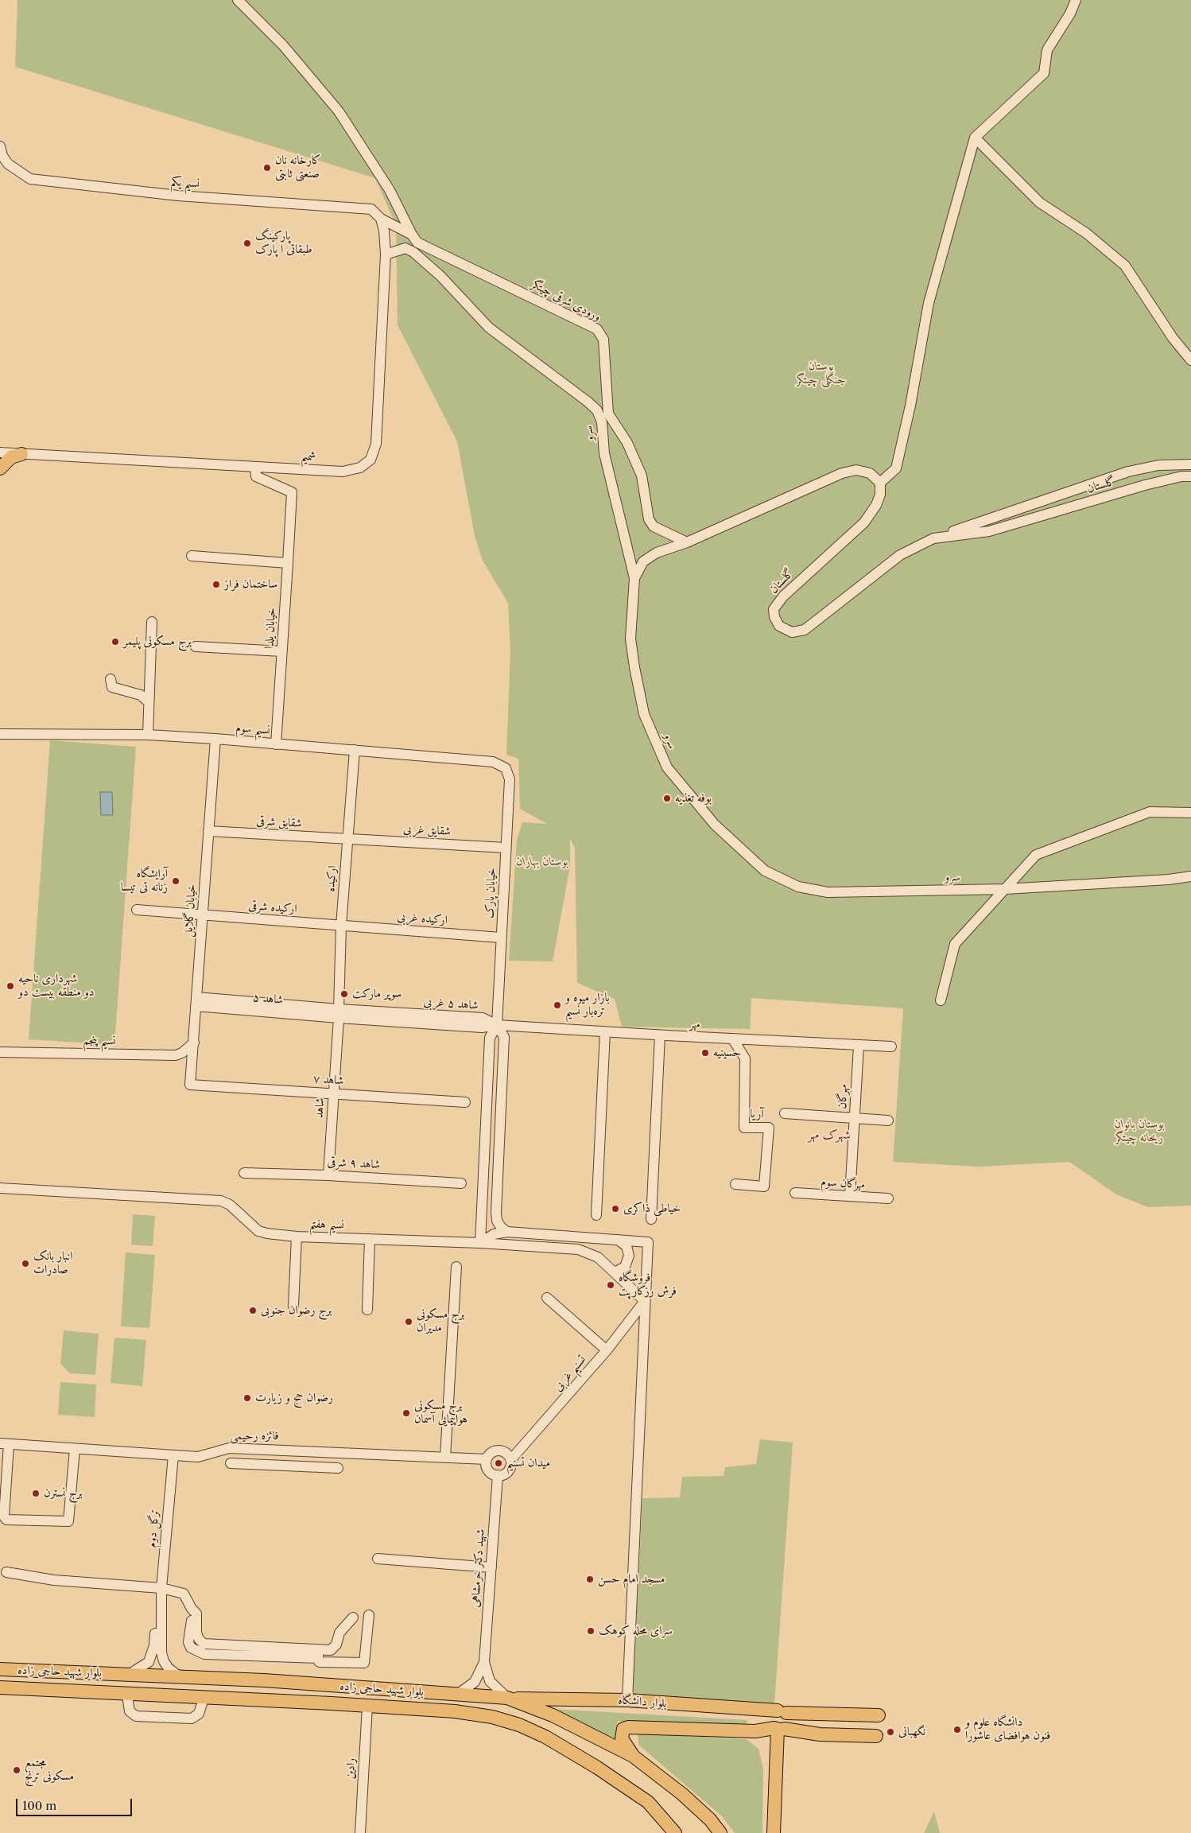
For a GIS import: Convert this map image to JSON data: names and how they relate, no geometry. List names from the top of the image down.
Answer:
{
  "streets": {
    "main road": ["بلوار شهید حاجی زاده", "بلوار دانشگاه"],
    "street": [
      "نسیم یکم",
      "ورودی شرقی چیتگر",
      "سرو",
      "شمیم",
      "گلستان",
      "خیابان یلدا",
      "نسیم سوم",
      "شقایق شرقی",
      "شقایق غربی",
      "ارکیده",
      "خیابان پارک",
      "ارکیده شرقی",
      "خیابان گلایل",
      "ارکیده غربی",
      "شاهد ۵",
      "شاهد ۵ غربی",
      "مهر",
      "نسیم پنجم",
      "شاهد ۷",
      "مهرگان",
      "شاهد",
      "آریا",
      "شاهد ۹ شرقی",
      "مهرگان سوم",
      "نسیم هفتم",
      "تسنیم غربی",
      "فائزه رحیمی",
      "ترگل دوم",
      "شهید دکتر خرمشاهی",
      "رادین"
    ]
  },
  "crossings": [
    ["نسیم یکم", "ورودی شرقی چیتگر"],
    ["نسیم یکم", "شمیم"],
    ["سرو", "شمیم"],
    ["شمیم", "خیابان یلدا"],
    ["خیابان یلدا", "نسیم سوم"],
    ["نسیم سوم", "ارکیده"],
    ["نسیم سوم", "خیابان پارک"],
    ["نسیم سوم", "خیابان گلایل"],
    ["شقایق شرقی", "شقایق غربی"],
    ["شقایق شرقی", "ارکیده"],
    ["شقایق شرقی", "خیابان گلایل"],
    ["شقایق غربی", "ارکیده"],
    ["شقایق غربی", "خیابان پارک"],
    ["ارکیده", "ارکیده شرقی"],
    ["ارکیده", "ارکیده غربی"],
    ["ارکیده", "شاهد ۵"],
    ["ارکیده", "شاهد ۵ غربی"],
    ["ارکیده", "شاهد"],
    ["خیابان پارک", "ارکیده غربی"],
    ["خیابان پارک", "شاهد ۵ غربی"],
    ["خیابان پارک", "مهر"],
    ["خیابان پارک", "نسیم هفتم"],
    ["ارکیده شرقی", "خیابان گلایل"],
    ["ارکیده شرقی", "ارکیده غربی"],
    ["خیابان گلایل", "شاهد ۵"],
    ["خیابان گلایل", "نسیم پنجم"],
    ["خیابان گلایل", "شاهد ۷"],
    ["شاهد ۵", "شاهد ۵ غربی"],
    ["شاهد ۵", "شاهد"],
    ["شاهد ۵ غربی", "مهر"],
    ["شاهد ۵ غربی", "شاهد"],
    ["مهر", "مهرگان"],
    ["مهر", "آریا"],
    ["شاهد ۷", "شاهد"],
    ["مهرگان", "مهرگان سوم"],
    ["شاهد", "شاهد ۹ شرقی"],
    ["نسیم هفتم", "تسنیم غربی"],
    ["تسنیم غربی", "فائزه رحیمی"],
    ["تسنیم غربی", "شهید دکتر خرمشاهی"],
    ["فائزه رحیمی", "ترگل دوم"],
    ["فائزه رحیمی", "شهید دکتر خرمشاهی"],
    ["ترگل دوم", "بلوار شهید حاجی زاده"],
    ["شهید دکتر خرمشاهی", "بلوار شهید حاجی زاده"],
    ["شهید دکتر خرمشاهی", "بلوار دانشگاه"],
    ["بلوار شهید حاجی زاده", "بلوار دانشگاه"],
    ["بلوار شهید حاجی زاده", "رادین"]
  ],
  "districts": ["شهرک مهر"],
  "parks": ["بوستان جنگلی چیتگر", "بوستان بهاران", "بوستان بانوان ریحانه چیتگر"],
  "places": [
    "کارخانه نان صنعتی ثابتی",
    "پارکینگ طبقاتی ا پارک",
    "ساختمان فراز",
    "برج مسکونی پلیمر",
    "بوفه تغذیه",
    "آرایشگاه زنانه تی تیسا",
    "شهرداری ناحیه دو منطقه بیست دو",
    "سوپر مارکت",
    "بازار میوه و تره‌بار نسیم",
    "حسینیه",
    "خیاطی ذاکری",
    "انبار بانک صادرات",
    "فروشگاه فرش رزکارپت",
    "برج رضوان جنوبی",
    "برج مسکونی مدیران",
    "رضوان حج و زیارت",
    "برج مسکونی هواپیمایی آسمان",
    "میدان تسنیم",
    "برج نسترن",
    "مسجد امام حسن",
    "سرای محله کوهک",
    "دانشگاه علوم و فنون هوافضای عاشورا",
    "نگهبانی",
    "مجتمع مسکونی ترنج"
  ],
  "scale_bar": "100 m"
}
